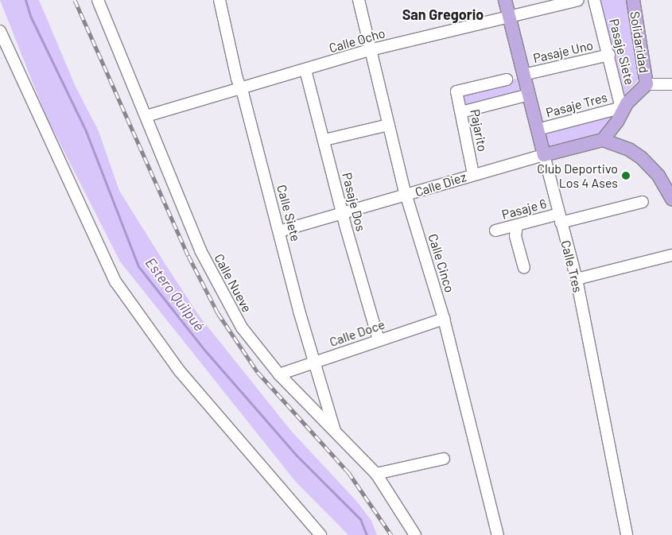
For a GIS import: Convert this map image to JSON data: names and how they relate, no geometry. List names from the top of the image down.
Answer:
{
  "streets": {
    "main road": ["Solidaridad", "Calle Diez", "Calle Tres"],
    "street": [
      "Calle Ocho",
      "Pasaje Uno",
      "Pasaje Siete",
      "Pasaje Tres",
      "Pajarito",
      "Pasaje Dos",
      "Pasaje 6",
      "Calle Siete",
      "Calle Cinco",
      "Calle Nueve",
      "Calle Doce"
    ]
  },
  "crossings": [
    ["Calle Ocho", "Pasaje Dos"],
    ["Calle Ocho", "Calle Siete"],
    ["Calle Ocho", "Calle Cinco"],
    ["Calle Ocho", "Calle Tres"],
    ["Calle Ocho", "Calle Nueve"],
    ["Pasaje Uno", "Pasaje Siete"],
    ["Pasaje Uno", "Calle Tres"],
    ["Pasaje Siete", "Pasaje Tres"],
    ["Pasaje Tres", "Calle Tres"],
    ["Pajarito", "Calle Diez"],
    ["Calle Diez", "Pasaje Dos"],
    ["Calle Diez", "Calle Siete"],
    ["Calle Diez", "Calle Cinco"],
    ["Calle Diez", "Calle Tres"],
    ["Pasaje Dos", "Calle Doce"],
    ["Pasaje 6", "Calle Tres"],
    ["Calle Siete", "Calle Nueve"],
    ["Calle Siete", "Calle Doce"],
    ["Calle Cinco", "Calle Doce"],
    ["Calle Nueve", "Calle Doce"]
  ],
  "districts": ["San Gregorio"],
  "water": ["Estero Quilpué"],
  "places": ["Club Deportivo Los 4 Ases"]
}
